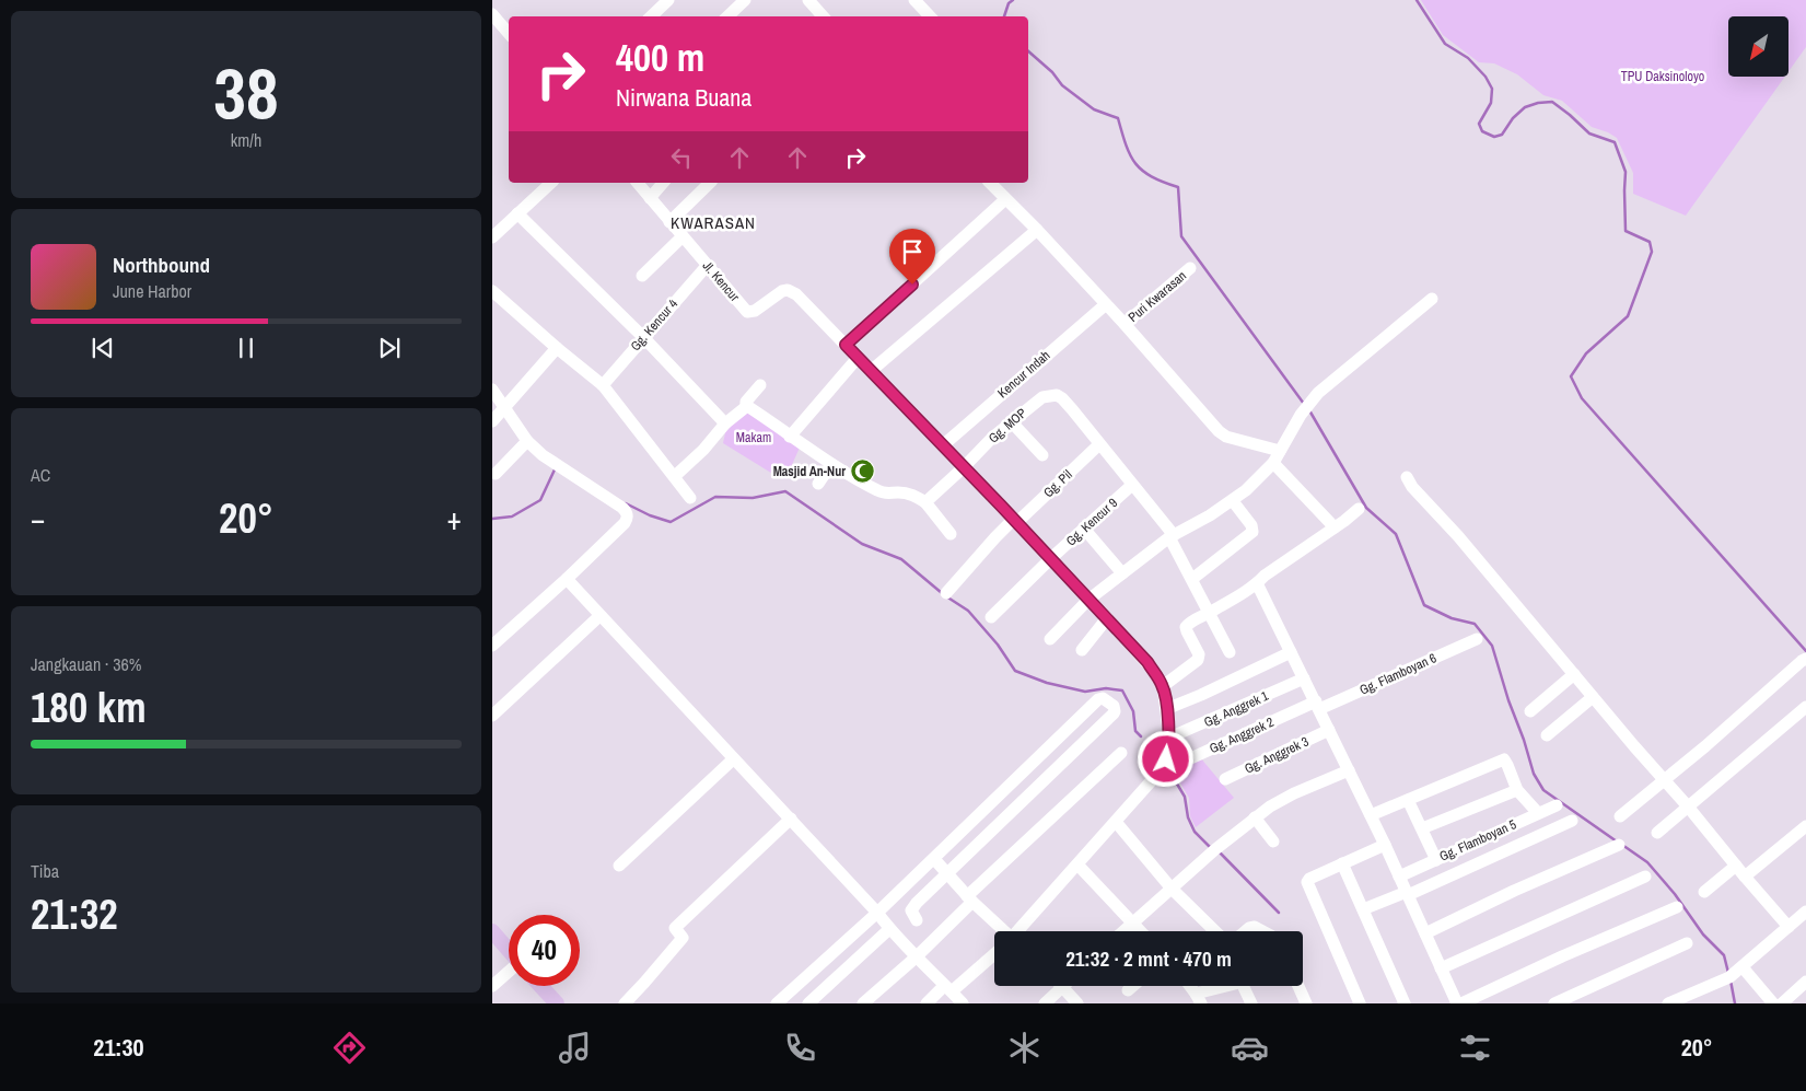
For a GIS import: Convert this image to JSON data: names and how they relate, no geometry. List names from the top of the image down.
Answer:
{
  "streets": {
    "street": [
      "Jl. Kencur",
      "Puri Kwarasan",
      "Gg. Kencur 4",
      "Kencur Indah",
      "Gg. MOP",
      "Gg. Pil",
      "Gg. Kencur 9",
      "Gg. Flamboyan 6",
      "Gg. Anggrek 1",
      "Gg. Anggrek 2",
      "Gg. Anggrek 3",
      "Gg. Flamboyan 5"
    ]
  },
  "crossings": [
    ["Jl. Kencur", "Gg. Kencur 4"],
    ["Jl. Kencur", "Kencur Indah"],
    ["Jl. Kencur", "Gg. MOP"],
    ["Jl. Kencur", "Gg. Pil"],
    ["Jl. Kencur", "Gg. Kencur 9"],
    ["Jl. Kencur", "Gg. Anggrek 1"],
    ["Jl. Kencur", "Gg. Anggrek 2"],
    ["Gg. MOP", "Gg. Pil"],
    ["Gg. Flamboyan 6", "Gg. Anggrek 2"]
  ],
  "districts": ["KWARASAN"],
  "parks": ["TPU Daksinoloyo", "Makam"],
  "places": {
    "mosque": ["Masjid An-Nur"]
  },
  "north": "bottom left",
  "page": {
    "tile": [
      ["38", "km/h"],
      "AC",
      ["Jangkauan · 36%", "180 km"],
      ["Tiba", "21:32"]
    ],
    "turn": ["400 m", "Nirwana Buana"],
    "song": ["Northbound", "June Harbor"],
    "heat": ["−", "20°", "+"],
    "limit": "40",
    "trip": "21:32 · 2 mnt · 470 m",
    "tabs": ["21:30", "20°"]
  }
}
